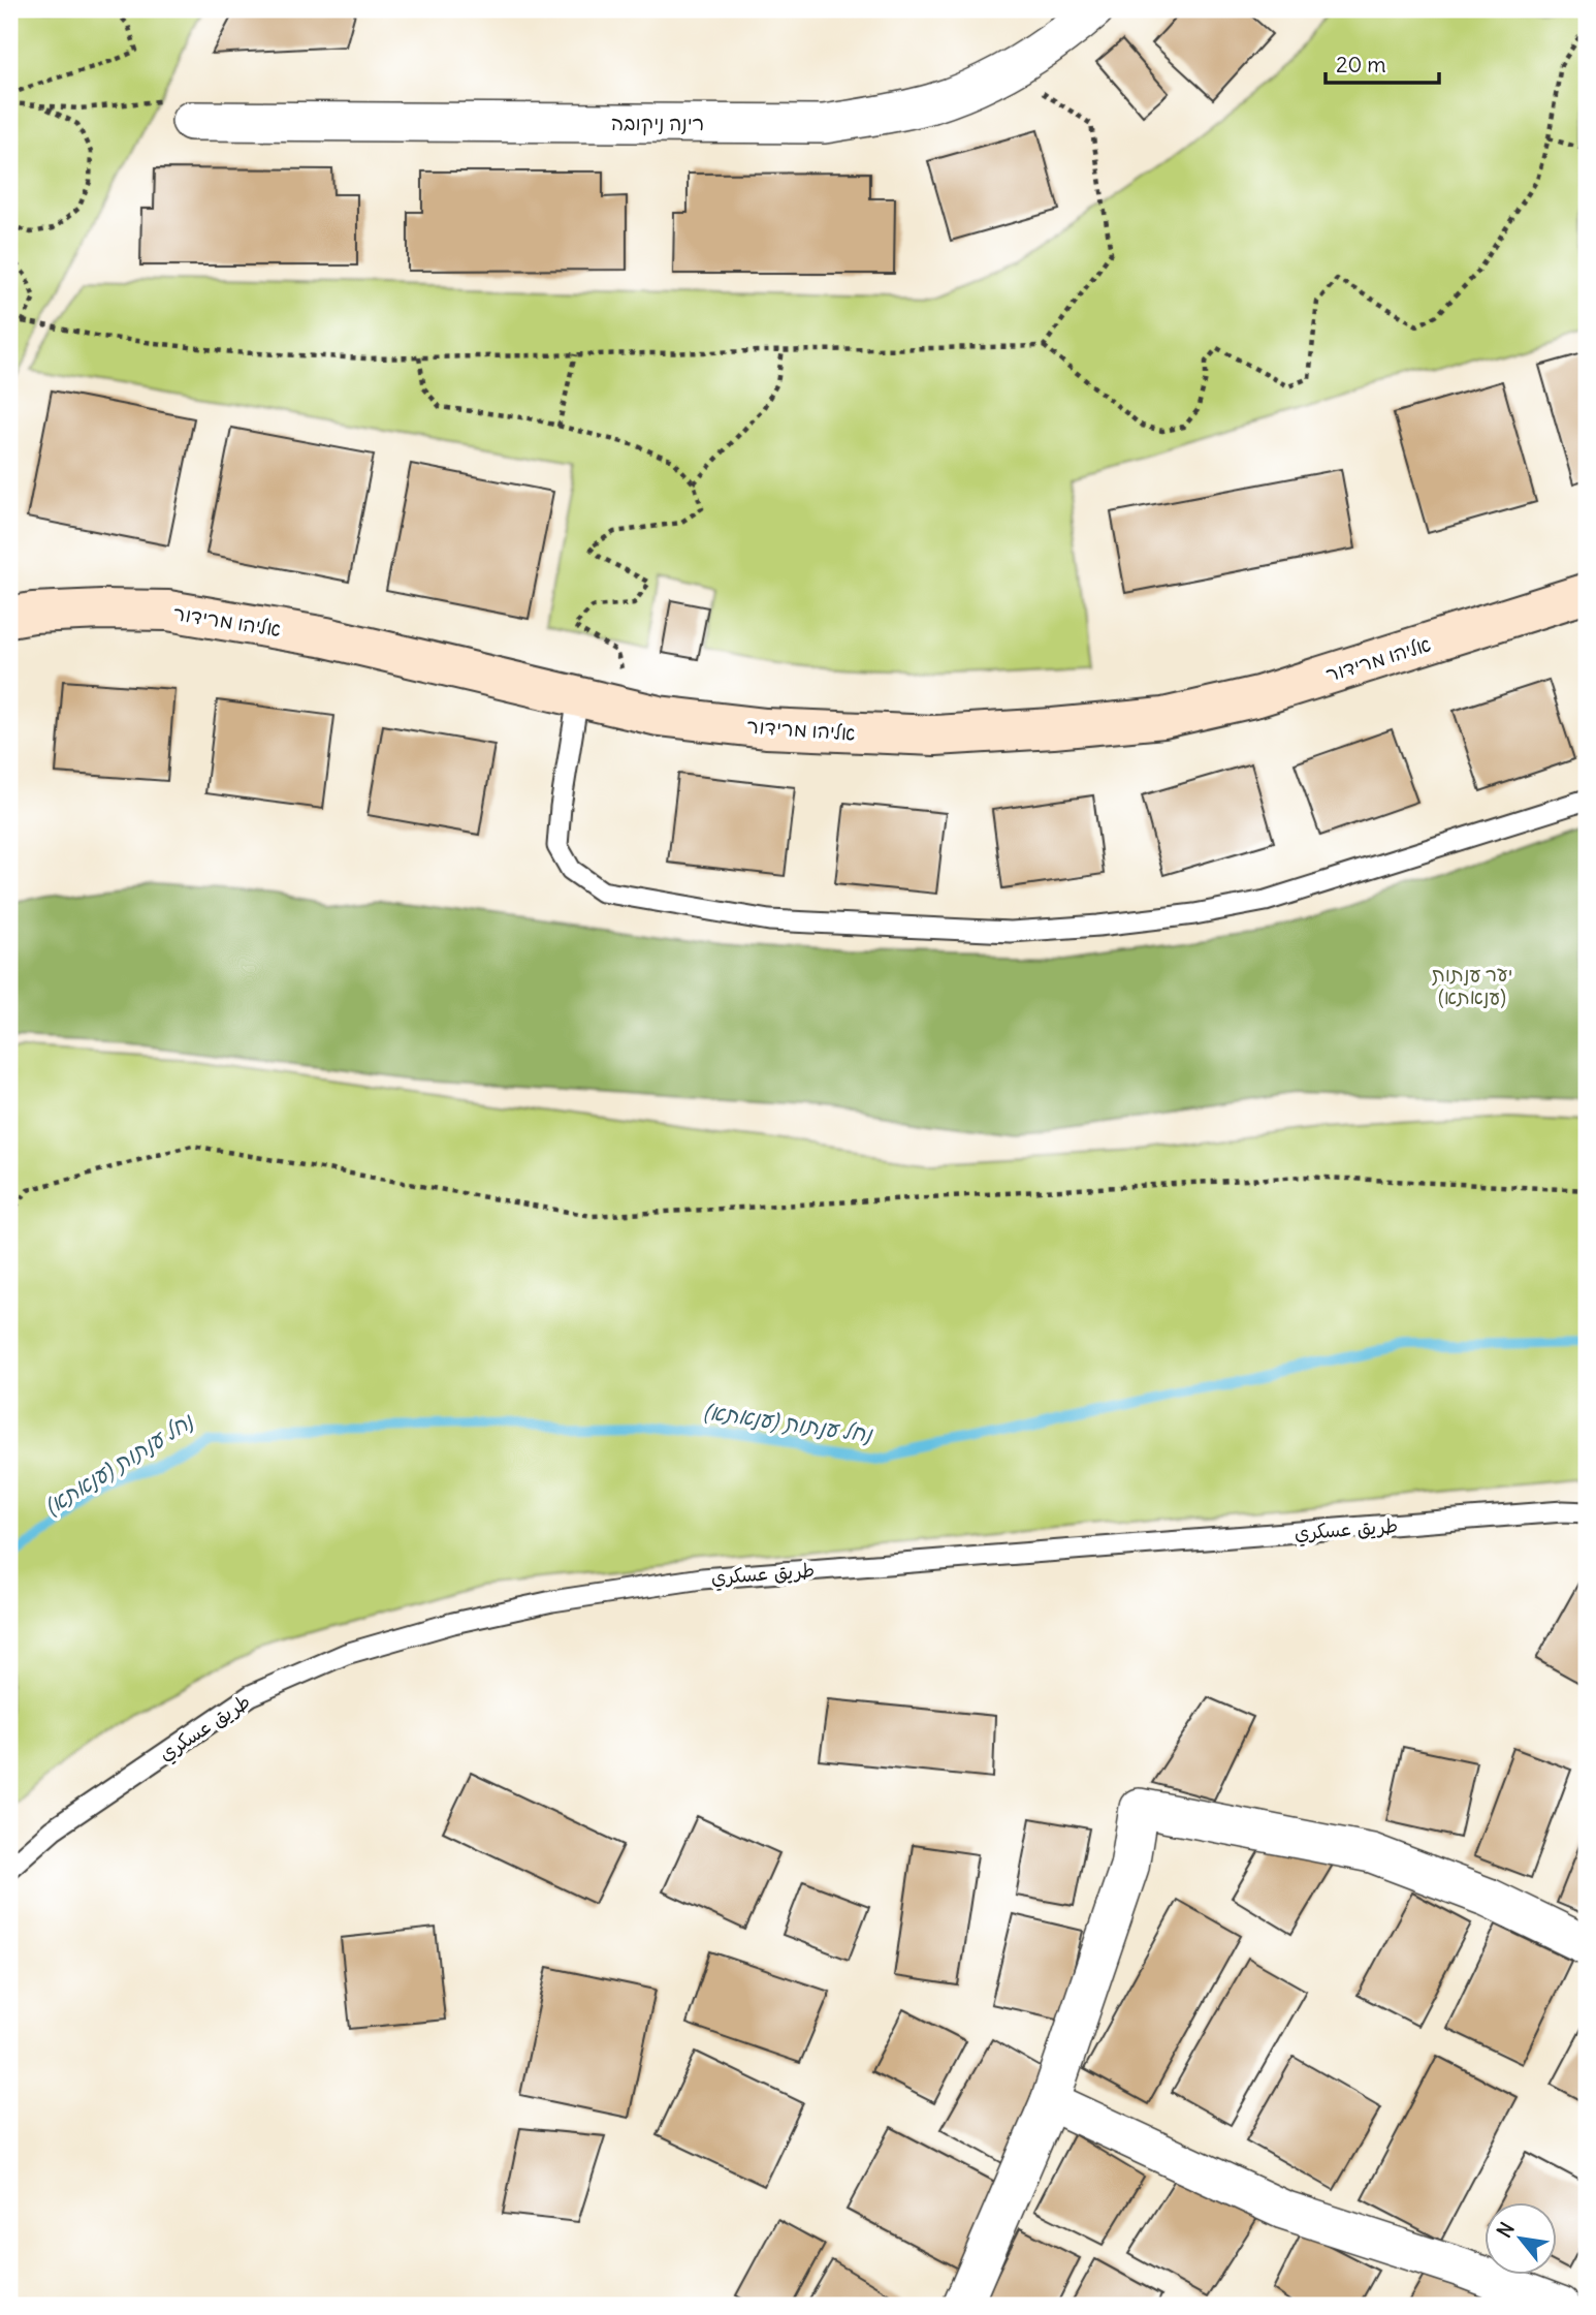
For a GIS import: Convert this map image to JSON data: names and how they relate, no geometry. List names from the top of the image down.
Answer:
{
  "streets": {
    "street": ["רינה ניקובה", "אליהו מרידור"],
    "lane": ["طريق عسكري"]
  },
  "water": ["נחל ענתות (ענאתא)"],
  "parks": ["יער ענתות (ענאתא)"],
  "scale_bar": "20 m",
  "north": "top left"
}
